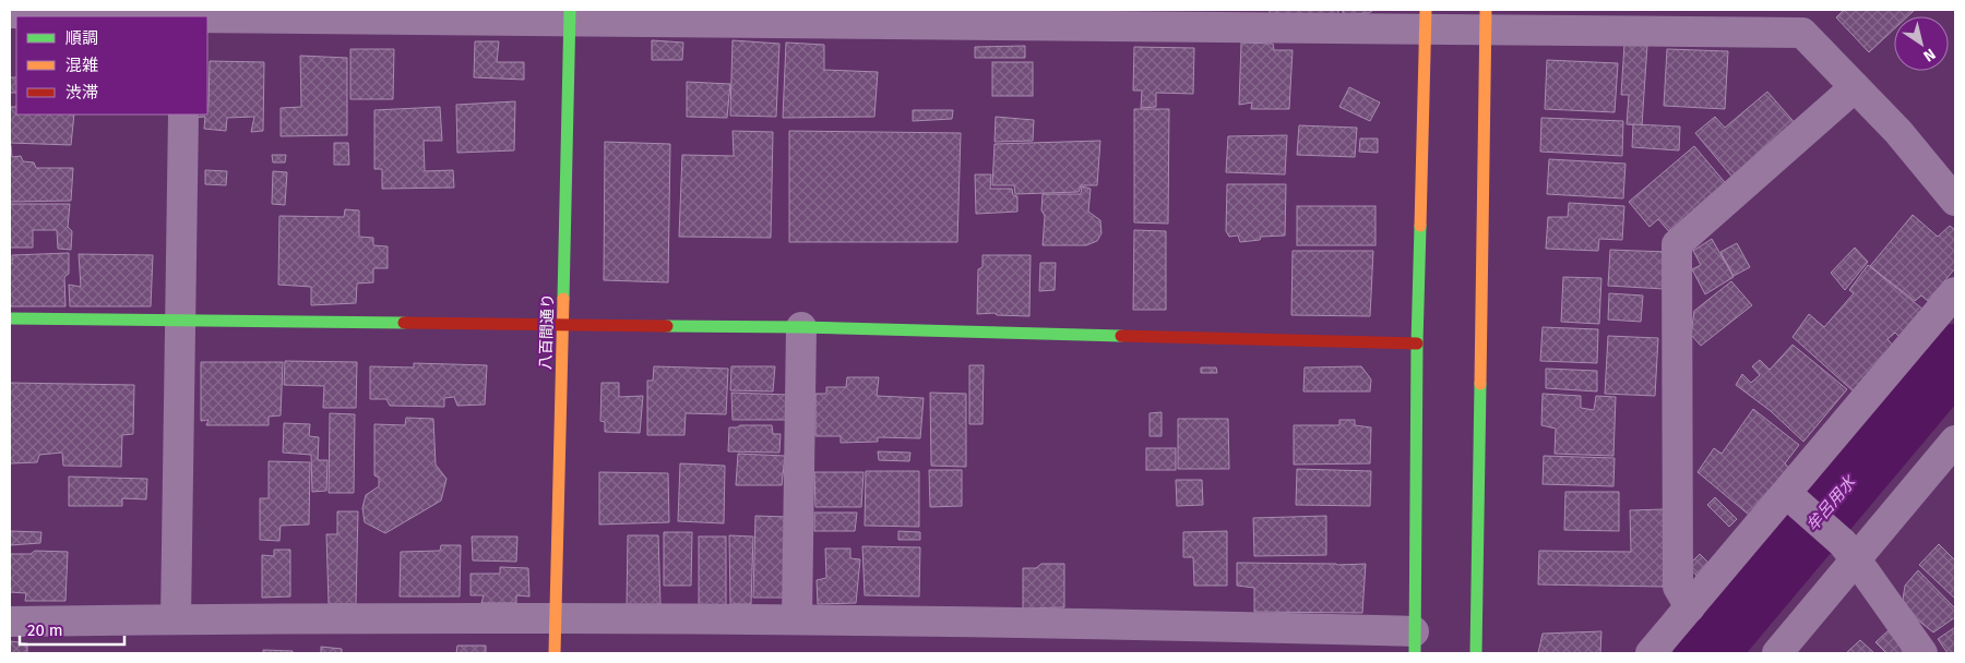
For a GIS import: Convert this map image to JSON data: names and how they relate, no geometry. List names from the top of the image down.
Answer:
{
  "streets": {
    "street": ["八百間通り"]
  },
  "water": ["牟呂用水"],
  "legend": ["順調", "混雑", "渋滞"],
  "scale_bar": "20 m",
  "north": "bottom right"
}
